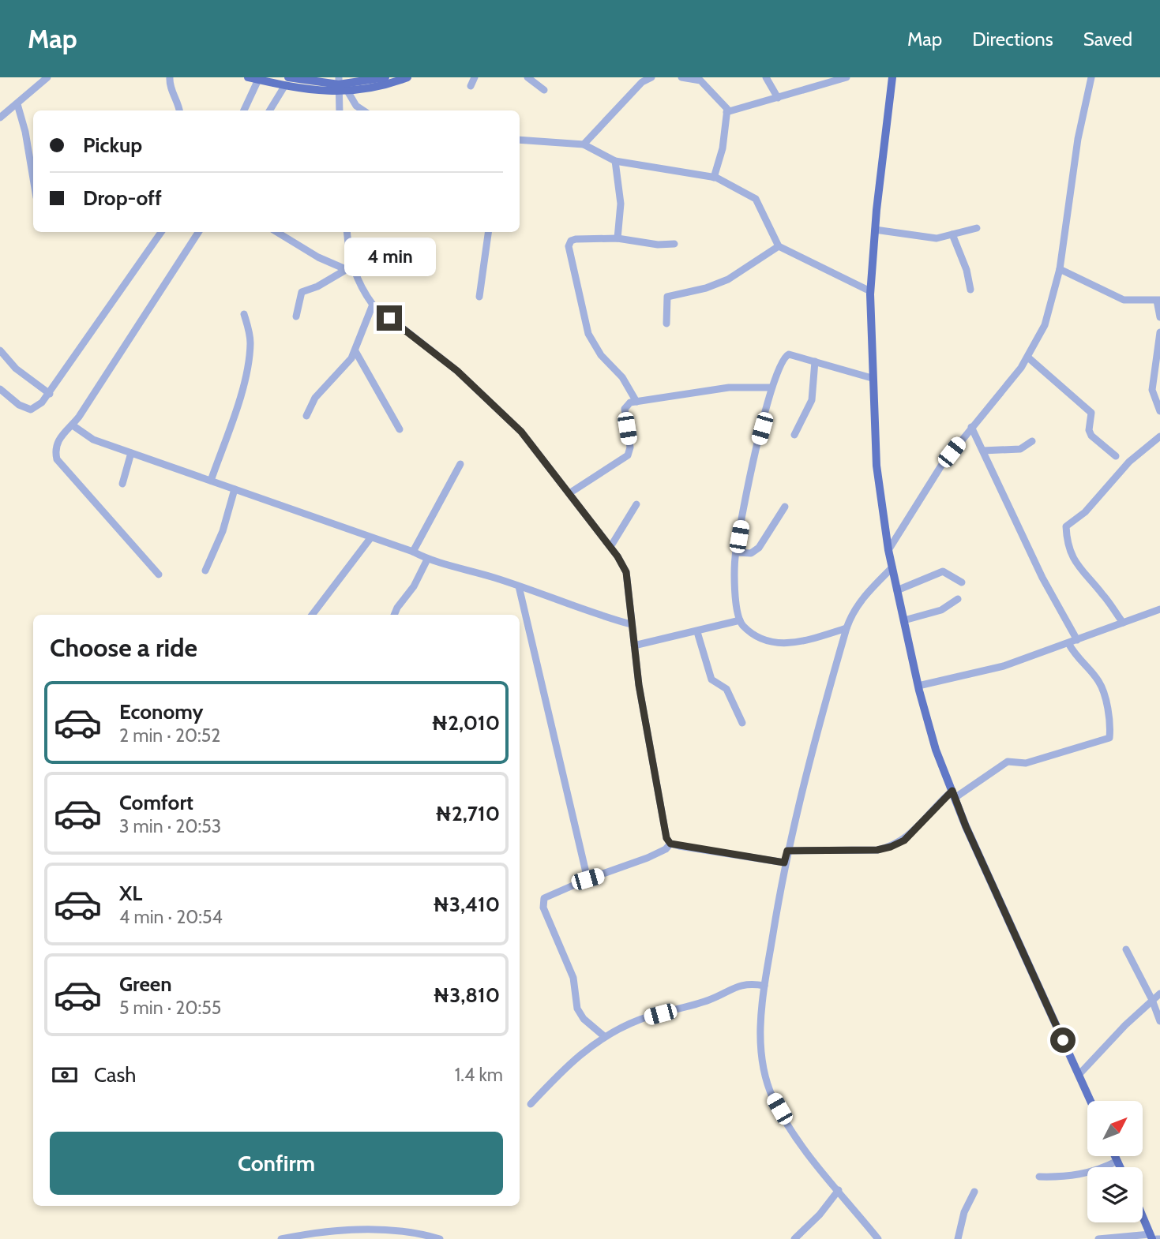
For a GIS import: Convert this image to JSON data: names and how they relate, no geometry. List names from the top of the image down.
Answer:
{
  "north": "top right",
  "page": {
    "header": "Map",
    "nav": ["Map", "Directions", "Saved"],
    "banner": ["Pickup", "Drop-off"],
    "bubble": "4 min",
    "heading": "Choose a ride",
    "list": [
      {
        "name": "Economy",
        "note": "2 min · 20:52",
        "value": "₦2,010"
      },
      {
        "name": "Comfort",
        "note": "3 min · 20:53",
        "value": "₦2,710"
      },
      {
        "name": "XL",
        "note": "4 min · 20:54",
        "value": "₦3,410"
      },
      {
        "name": "Green",
        "note": "5 min · 20:55",
        "value": "₦3,810"
      }
    ],
    "pay": ["Cash", "1.4 km"],
    "buttons": "Confirm"
  }
}
